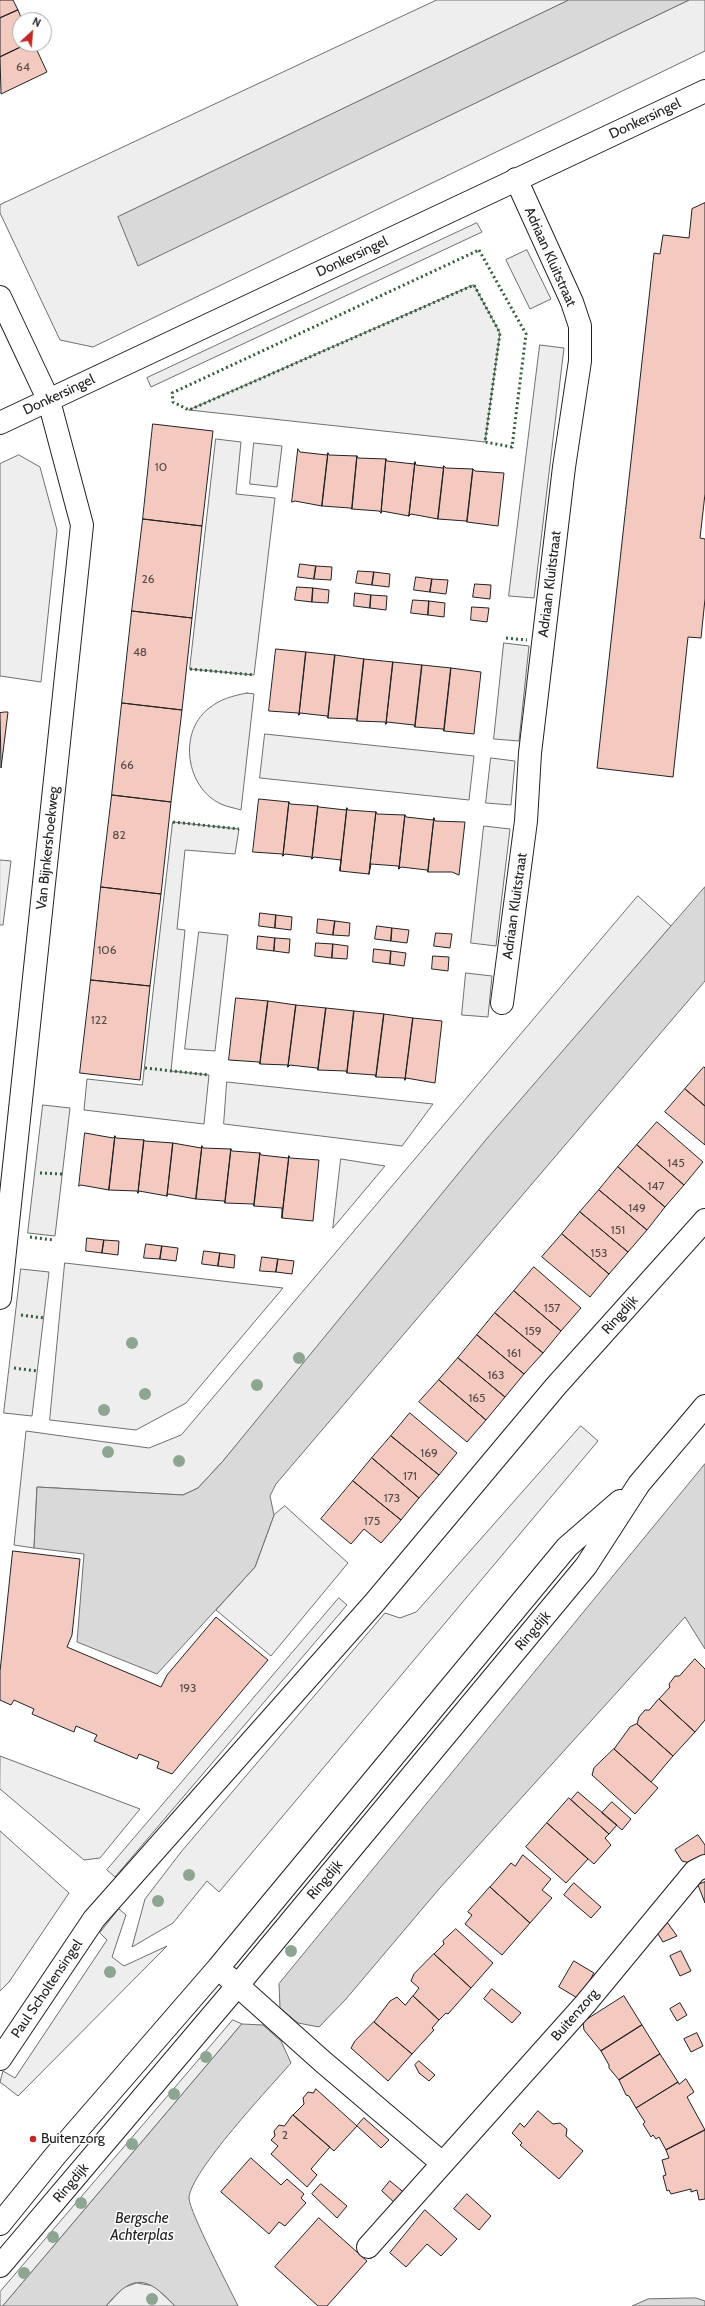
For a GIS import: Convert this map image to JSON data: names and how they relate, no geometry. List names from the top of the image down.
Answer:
{
  "streets": {
    "street": [
      "Donkersingel",
      "Adriaan Kluitstraat",
      "Van Bijnkershoekweg",
      "Ringdijk",
      "Paul Scholtensingel",
      "Buitenzorg"
    ]
  },
  "crossings": [
    ["Donkersingel", "Adriaan Kluitstraat"],
    ["Donkersingel", "Van Bijnkershoekweg"],
    ["Ringdijk", "Paul Scholtensingel"]
  ],
  "water": ["Bergsche Achterplas"],
  "places": ["Buitenzorg"],
  "house_numbers": [
    "64",
    "10",
    "26",
    "48",
    "66",
    "82",
    "106",
    "122",
    "145",
    "147",
    "149",
    "151",
    "153",
    "157",
    "159",
    "161",
    "163",
    "165",
    "169",
    "171",
    "173",
    "175",
    "193",
    "2"
  ],
  "north": "top right"
}
